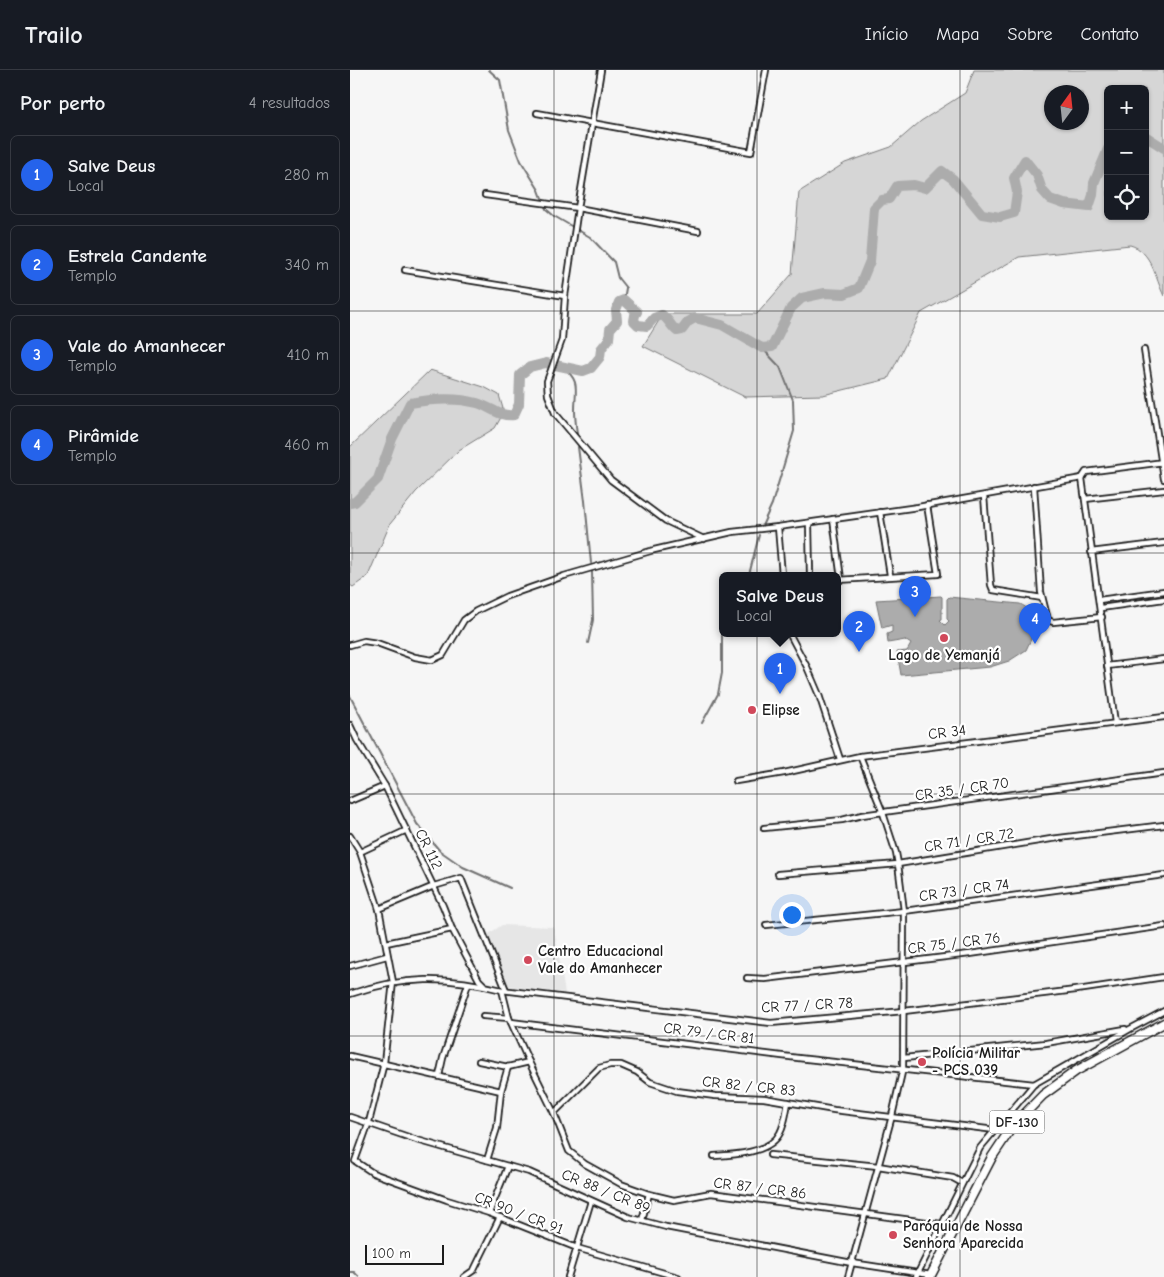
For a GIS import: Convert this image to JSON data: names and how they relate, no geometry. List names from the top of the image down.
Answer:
{
  "streets": {
    "main road": ["DF-130"],
    "street": [
      "CR 34",
      "CR 35 / CR 70",
      "CR 71 / CR 72",
      "CR 112",
      "CR 73 / CR 74",
      "CR 75 / CR 76",
      "CR 77 / CR 78",
      "CR 79 / CR 81",
      "CR 82 / CR 83",
      "CR 87 / CR 86",
      "CR 88 / CR 89",
      "CR 90 / CR 91"
    ]
  },
  "crossings": [
    ["CR 112", "CR 77 / CR 78"],
    ["CR 112", "CR 87 / CR 86"],
    ["CR 77 / CR 78", "CR 87 / CR 86"],
    ["CR 79 / CR 81", "CR 87 / CR 86"],
    ["CR 82 / CR 83", "CR 87 / CR 86"],
    ["DF-130", "CR 88 / CR 89"],
    ["CR 88 / CR 89", "CR 90 / CR 91"]
  ],
  "places": [
    "Lago de Yemanjá",
    "Elipse",
    "Centro Educacional Vale do Amanhecer",
    "Polícia Militar - PCS 039",
    "Paróquia de Nossa Senhora Aparecida"
  ],
  "scale_bar": "100 m",
  "north": "top",
  "page": {
    "header": "Trailo",
    "nav": [
      "Início",
      "Mapa",
      "Sobre",
      "Contato"
    ],
    "heading": ["Por perto", "4 resultados"],
    "map_buttons": ["+", "−"],
    "list": [
      {
        "mark": "1",
        "name": "Salve Deus",
        "note": "Local",
        "value": "280 m"
      },
      {
        "mark": "2",
        "name": "Estrela Candente",
        "note": "Templo",
        "value": "340 m"
      },
      {
        "mark": "3",
        "name": "Vale do Amanhecer",
        "note": "Templo",
        "value": "410 m"
      },
      {
        "mark": "4",
        "name": "Pirâmide",
        "note": "Templo",
        "value": "460 m"
      }
    ],
    "popup": ["Salve Deus", "Local"],
    "pins": [
      "3",
      "4",
      "2",
      "1"
    ],
    "scale": "100 m"
  }
}
